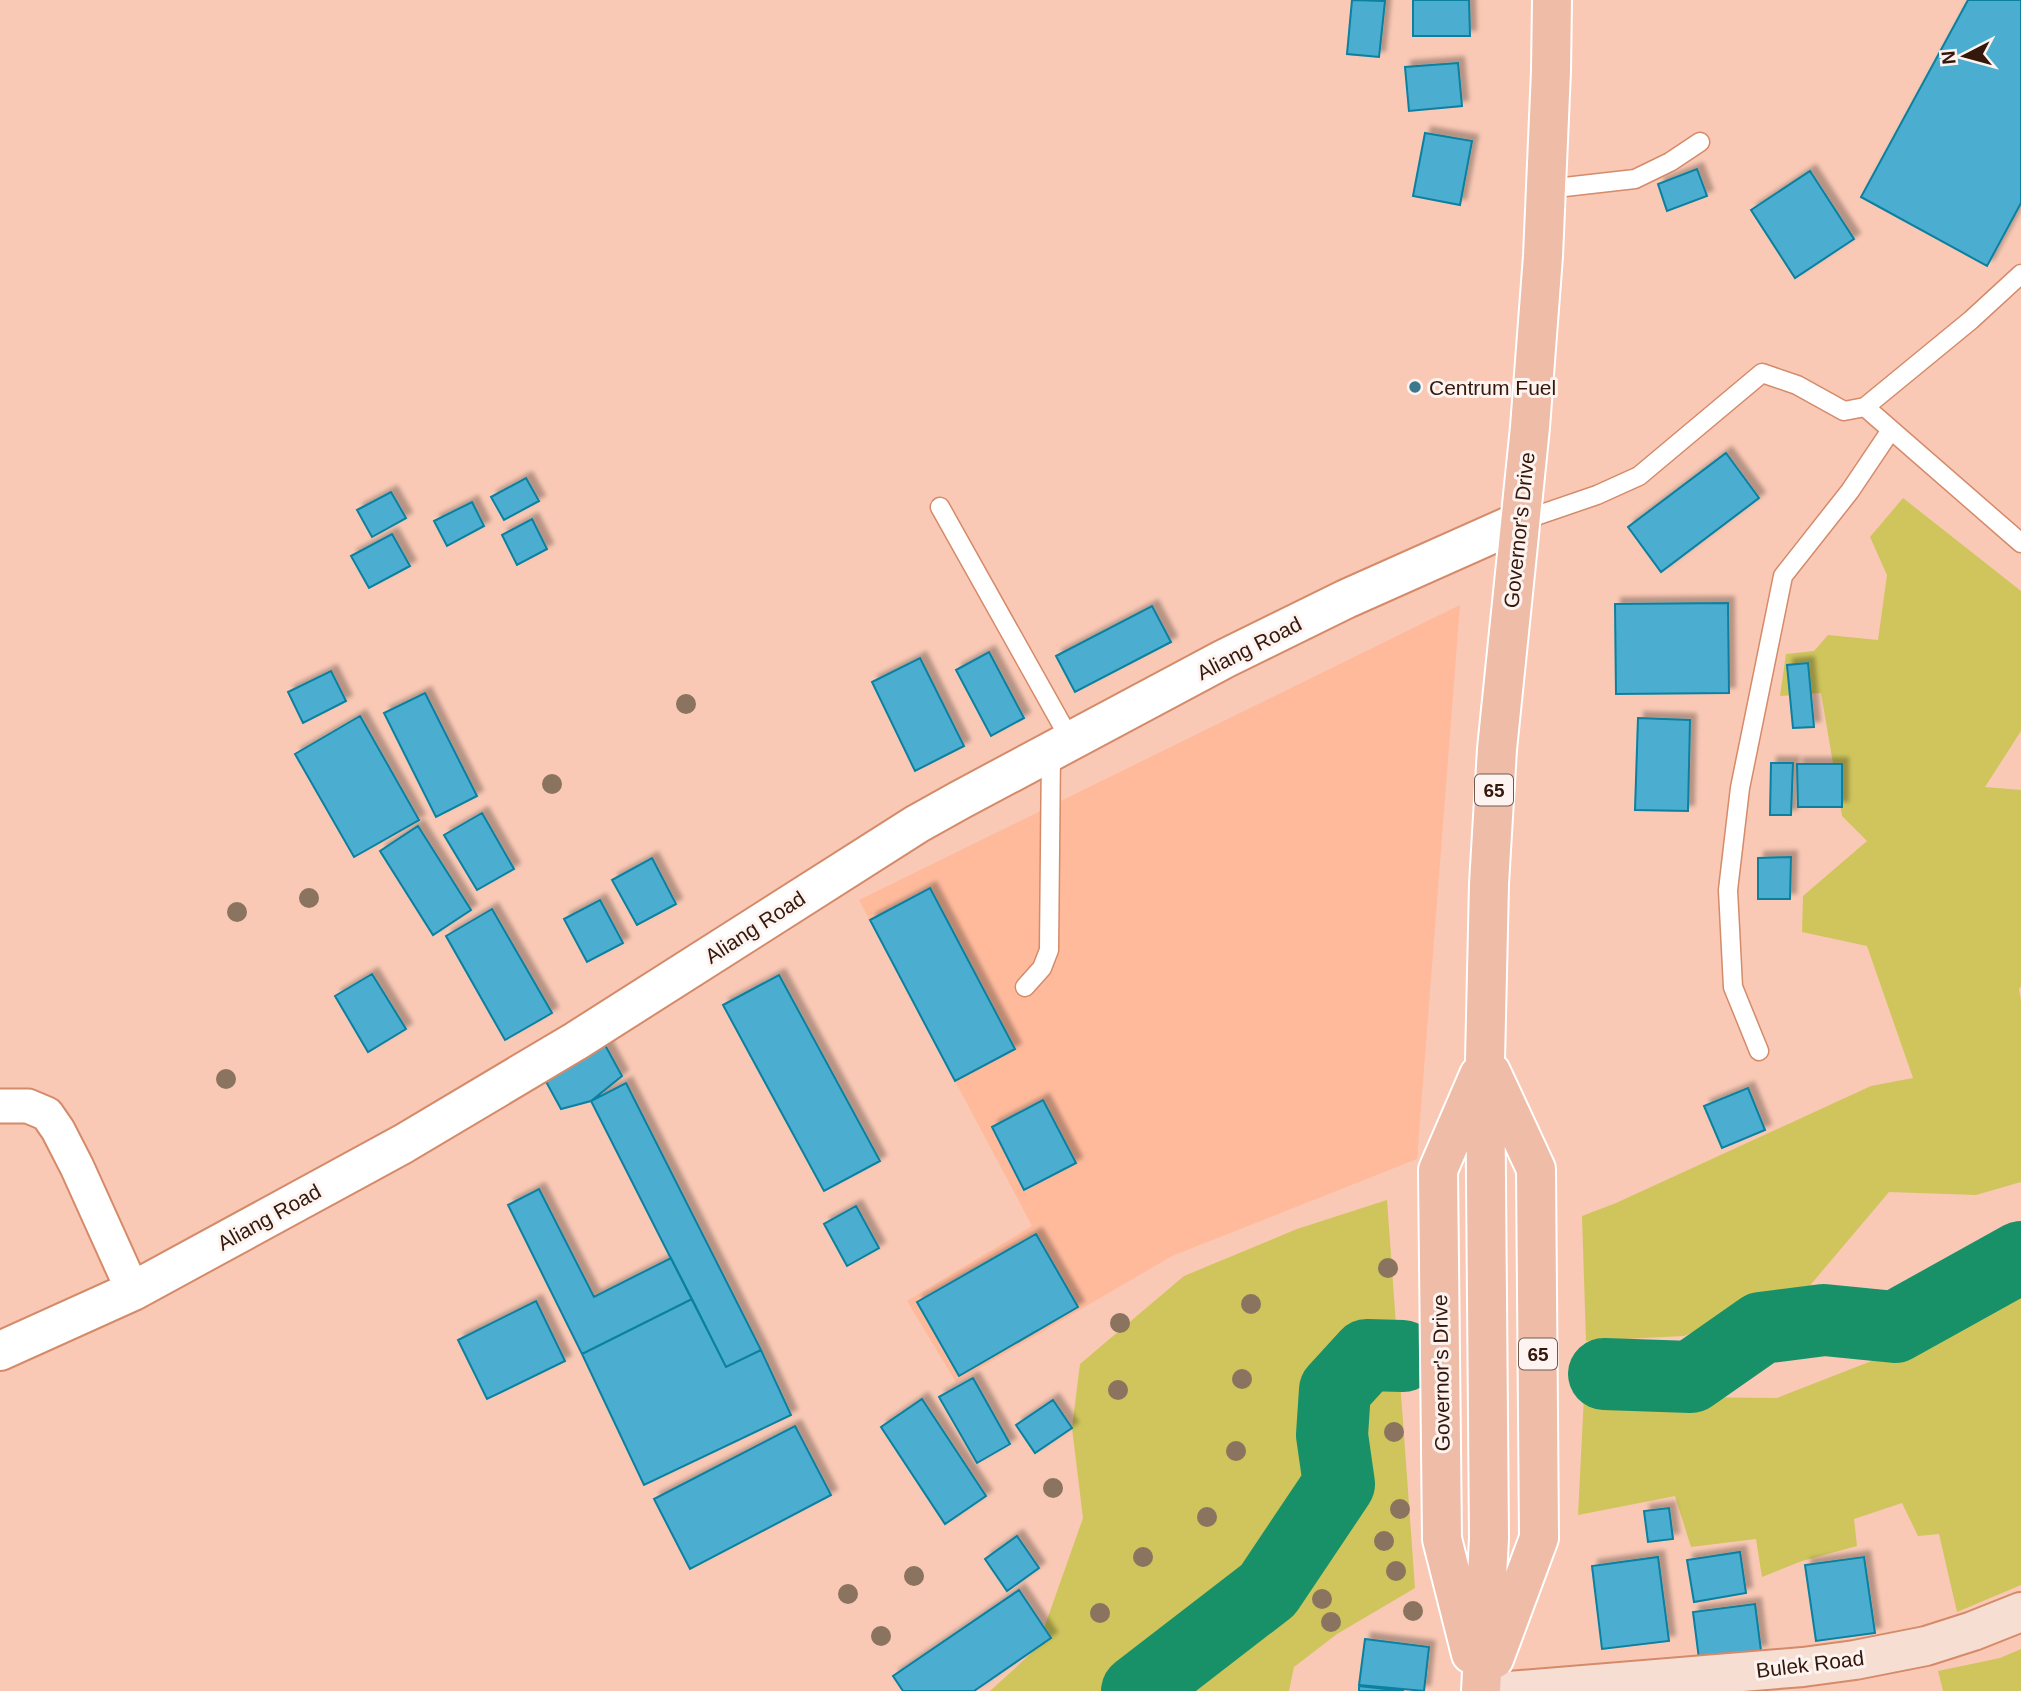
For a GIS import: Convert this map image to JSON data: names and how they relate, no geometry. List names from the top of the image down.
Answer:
{
  "streets": {
    "main road": ["Governor's Drive", "65", "Bulek Road"],
    "street": ["Aliang Road"]
  },
  "crossings": [
    ["Governor's Drive", "Aliang Road"]
  ],
  "places": ["Centrum Fuel"],
  "north": "left"
}
